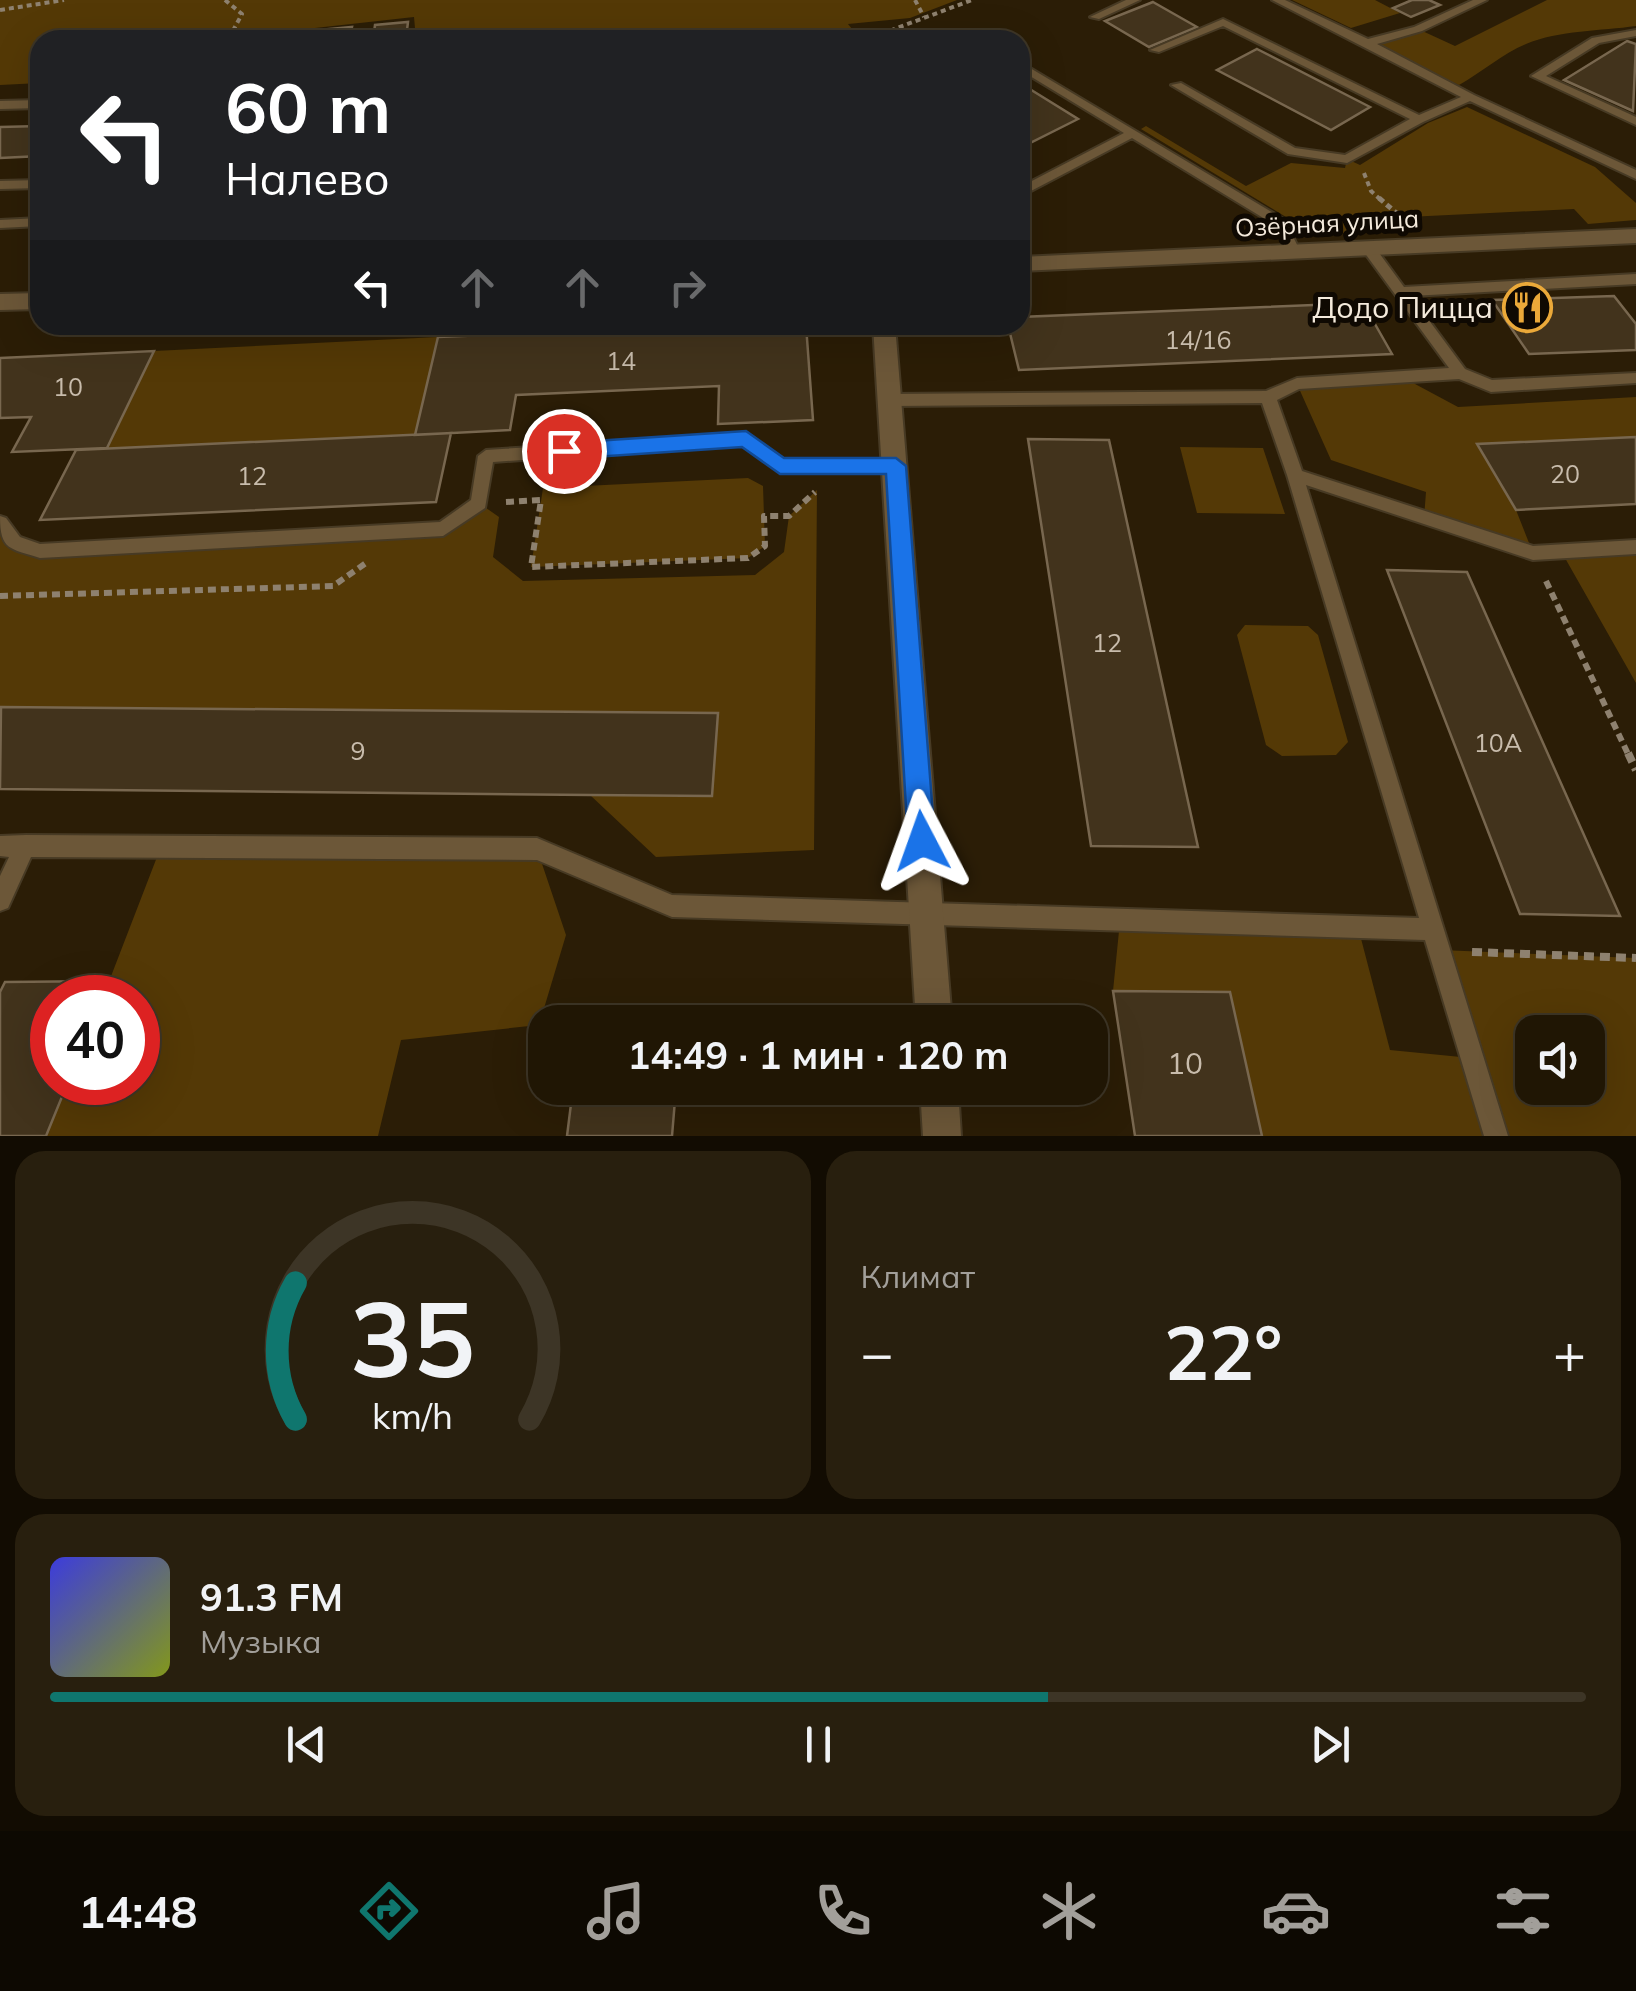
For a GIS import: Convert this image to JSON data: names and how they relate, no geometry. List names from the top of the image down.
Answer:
{
  "streets": {
    "street": ["Озёрная улица"]
  },
  "places": {
    "restaurant": ["Додо Пицца"]
  },
  "house_numbers": [
    "14/16",
    "14",
    "10",
    "20",
    "12",
    "12",
    "10А",
    "9",
    "10"
  ],
  "page": {
    "turn": ["60 m", "Налево"],
    "limit": "40",
    "trip": "14:49 · 1 мин · 120 m",
    "tile": "Климат",
    "heat": ["−", "22°", "+"],
    "song": ["91.3 FM", "Музыка"],
    "tabs": "14:48",
    "gauge": ["35", "km/h"]
  }
}
